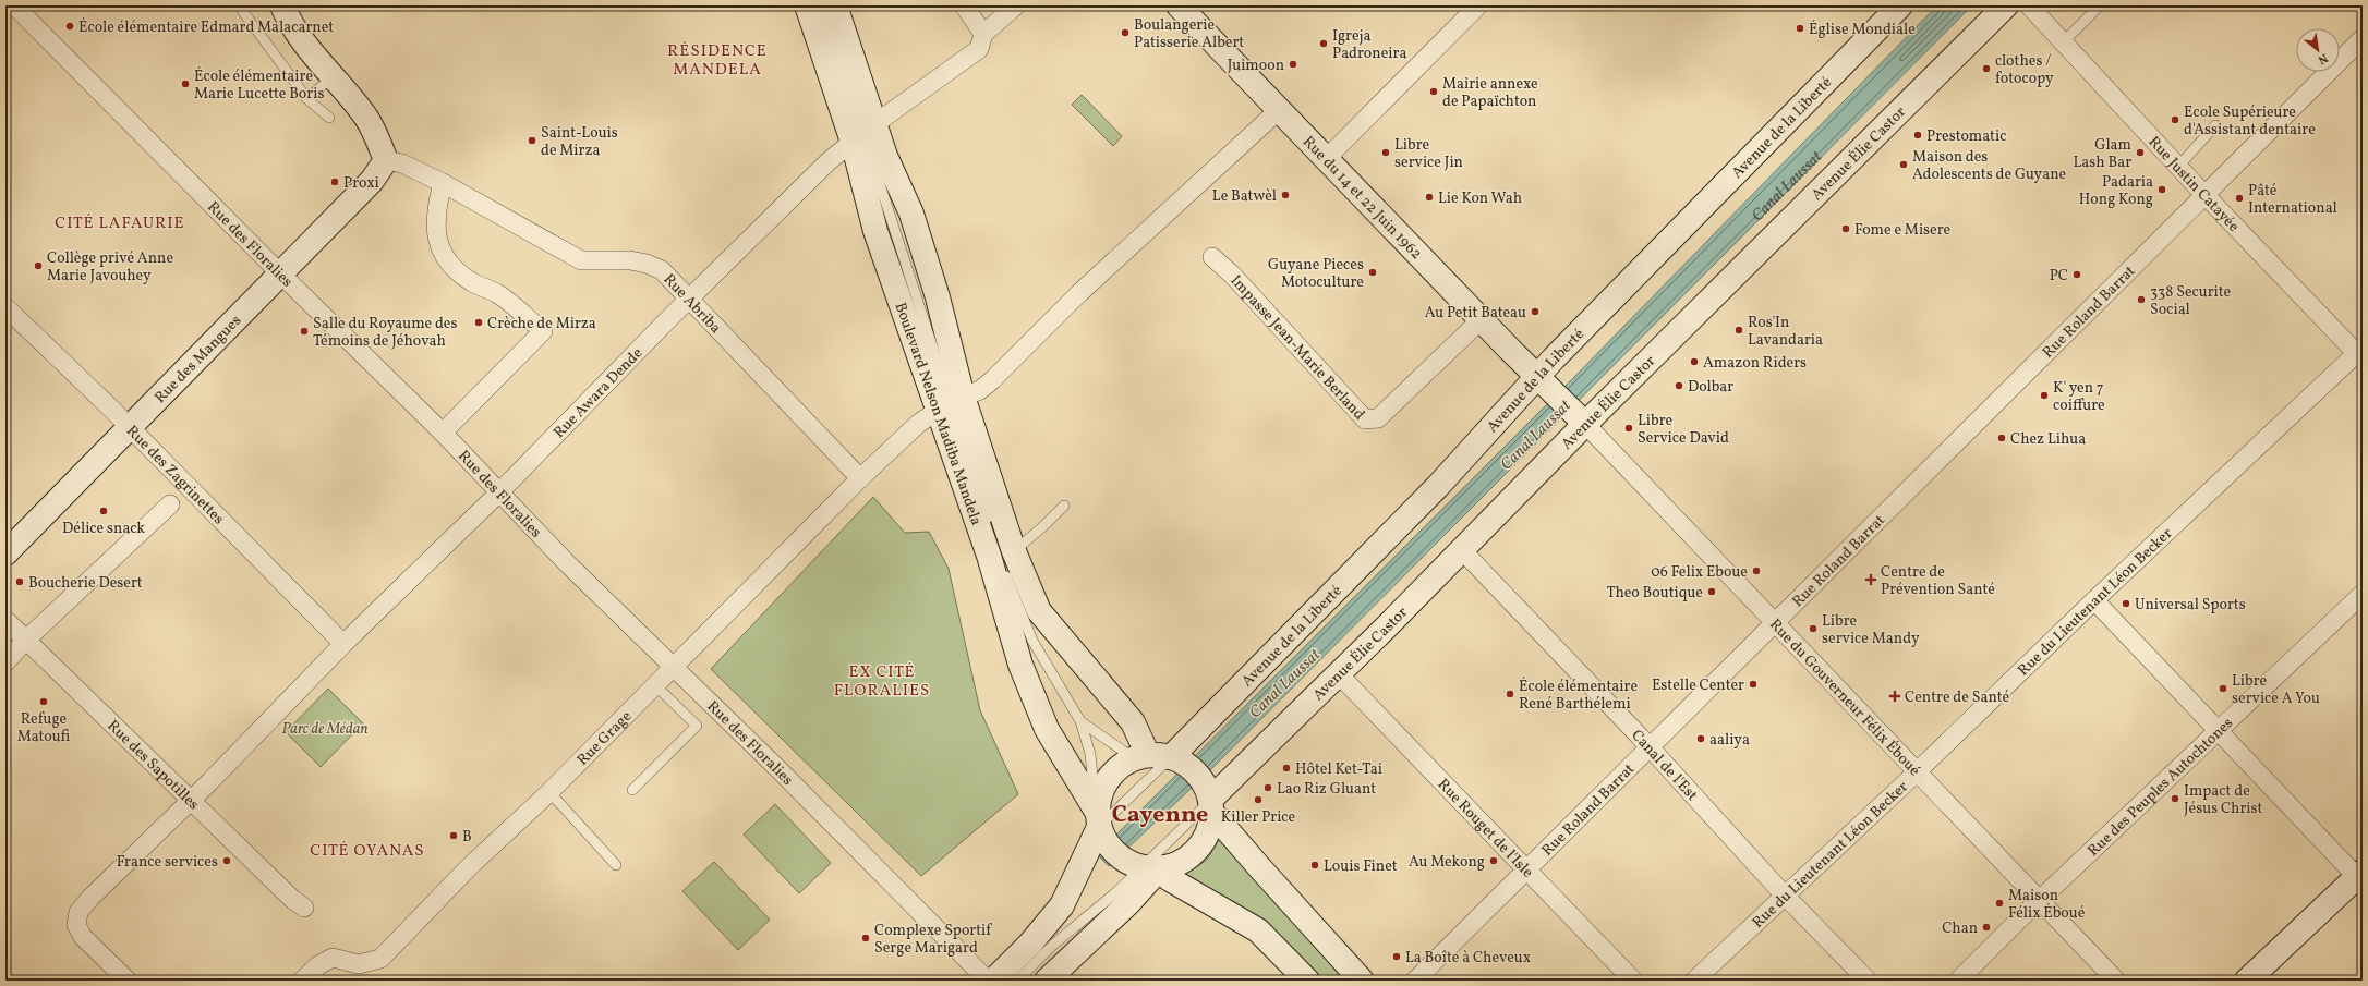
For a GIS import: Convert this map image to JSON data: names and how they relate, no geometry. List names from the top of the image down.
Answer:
{
  "streets": {
    "street": [
      "Avenue de la Liberté",
      "Avenue Élie Castor",
      "Rue Justin Catayée",
      "Rue du 14 et 22 Juin 1962",
      "Rue des Floralies",
      "Rue Abriba",
      "Rue Roland Barrat",
      "Impasse Jean-Marie Berland",
      "Rue des Mangues",
      "Rue Awara Dende",
      "Boulevard Nelson Madiba Mandela",
      "Rue des Zagrinettes",
      "Rue du Lieutenant Léon Becker",
      "Rue du Gouverneur Félix Éboué",
      "Rue Grage",
      "Rue des Sapotilles",
      "Canal de l'Est",
      "Rue des Peuples Autochtones",
      "Rue Rouget de l'Isle"
    ]
  },
  "crossings": [
    ["Avenue de la Liberté", "Avenue Élie Castor"],
    ["Avenue de la Liberté", "Rue du 14 et 22 Juin 1962"],
    ["Avenue de la Liberté", "Boulevard Nelson Madiba Mandela"],
    ["Avenue Élie Castor", "Rue du 14 et 22 Juin 1962"],
    ["Avenue Élie Castor", "Boulevard Nelson Madiba Mandela"],
    ["Avenue Élie Castor", "Rue du Gouverneur Félix Éboué"],
    ["Avenue Élie Castor", "Canal de l'Est"],
    ["Avenue Élie Castor", "Rue Rouget de l'Isle"],
    ["Rue Justin Catayée", "Rue Roland Barrat"],
    ["Rue Justin Catayée", "Rue du Lieutenant Léon Becker"],
    ["Rue du 14 et 22 Juin 1962", "Impasse Jean-Marie Berland"],
    ["Rue du 14 et 22 Juin 1962", "Rue du Gouverneur Félix Éboué"],
    ["Rue des Floralies", "Rue des Mangues"],
    ["Rue des Floralies", "Rue Awara Dende"],
    ["Rue des Floralies", "Rue Grage"],
    ["Rue Abriba", "Rue des Mangues"],
    ["Rue Abriba", "Rue Awara Dende"],
    ["Rue Abriba", "Rue Grage"],
    ["Rue Roland Barrat", "Rue du Gouverneur Félix Éboué"],
    ["Rue Roland Barrat", "Canal de l'Est"],
    ["Rue Roland Barrat", "Rue Rouget de l'Isle"],
    ["Rue des Mangues", "Rue des Zagrinettes"],
    ["Rue Awara Dende", "Boulevard Nelson Madiba Mandela"],
    ["Rue Awara Dende", "Rue des Zagrinettes"],
    ["Rue Awara Dende", "Rue des Sapotilles"],
    ["Boulevard Nelson Madiba Mandela", "Rue Grage"],
    ["Rue du Lieutenant Léon Becker", "Rue du Gouverneur Félix Éboué"],
    ["Rue du Lieutenant Léon Becker", "Canal de l'Est"],
    ["Rue du Gouverneur Félix Éboué", "Rue des Peuples Autochtones"]
  ],
  "districts": [
    "RÉSIDENCE MANDELA",
    "CITÉ LAFAURIE",
    "EX CITÉ FLORALIES",
    "Cayenne",
    "CITÉ OYANAS"
  ],
  "water": ["Canal Laussat"],
  "parks": ["Parc de Médan"],
  "places": {
    "other": [
      "École élémentaire Edmard Malacarnet",
      "Église Mondiale",
      "Boulangerie Patisserie Albert",
      "Igreja Padroneira",
      "Juimoon",
      "clothes / fotocopy",
      "École élémentaire Marie Lucette Boris",
      "Mairie annexe de Papaïchton",
      "Ecole Supérieure d'Assistant dentaire",
      "Prestomatic",
      "Saint-Louis de Mirza",
      "Libre service Jin",
      "Glam Lash Bar",
      "Maison des Adolescents de Guyane",
      "Proxi",
      "Padaria Hong Kong",
      "Le Batwèl",
      "Lie Kon Wah",
      "Pâté International",
      "Fome e Misere",
      "Collège privé Anne Marie Javouhey",
      "Guyane Pieces Motoculture",
      "PC",
      "338 Securite Social",
      "Au Petit Bateau",
      "Crèche de Mirza",
      "Ros'In Lavandaria",
      "Salle du Royaume des Témoins de Jéhovah",
      "Amazon Riders",
      "Dolbar",
      "K' yen 7 coiffure",
      "Libre Service David",
      "Chez Lihua",
      "Délice snack",
      "06 Felix Eboue",
      "Boucherie Desert",
      "Theo Boutique",
      "Universal Sports",
      "Libre service Mandy",
      "Estelle Center",
      "Libre service A You",
      "École élémentaire René Barthélemi",
      "Refuge Matoufi",
      "aaliya",
      "Hôtel Ket-Tai",
      "Lao Riz Gluant",
      "Impact de Jésus Christ",
      "Killer Price",
      "B",
      "France services",
      "Au Mekong",
      "Louis Finet",
      "Maison Félix Éboué",
      "Chan",
      "Complexe Sportif Serge Marigard",
      "La Boîte à Cheveux"
    ],
    "health": ["Centre de Prévention Santé", "Centre de Santé"]
  },
  "north": "bottom right"
}
